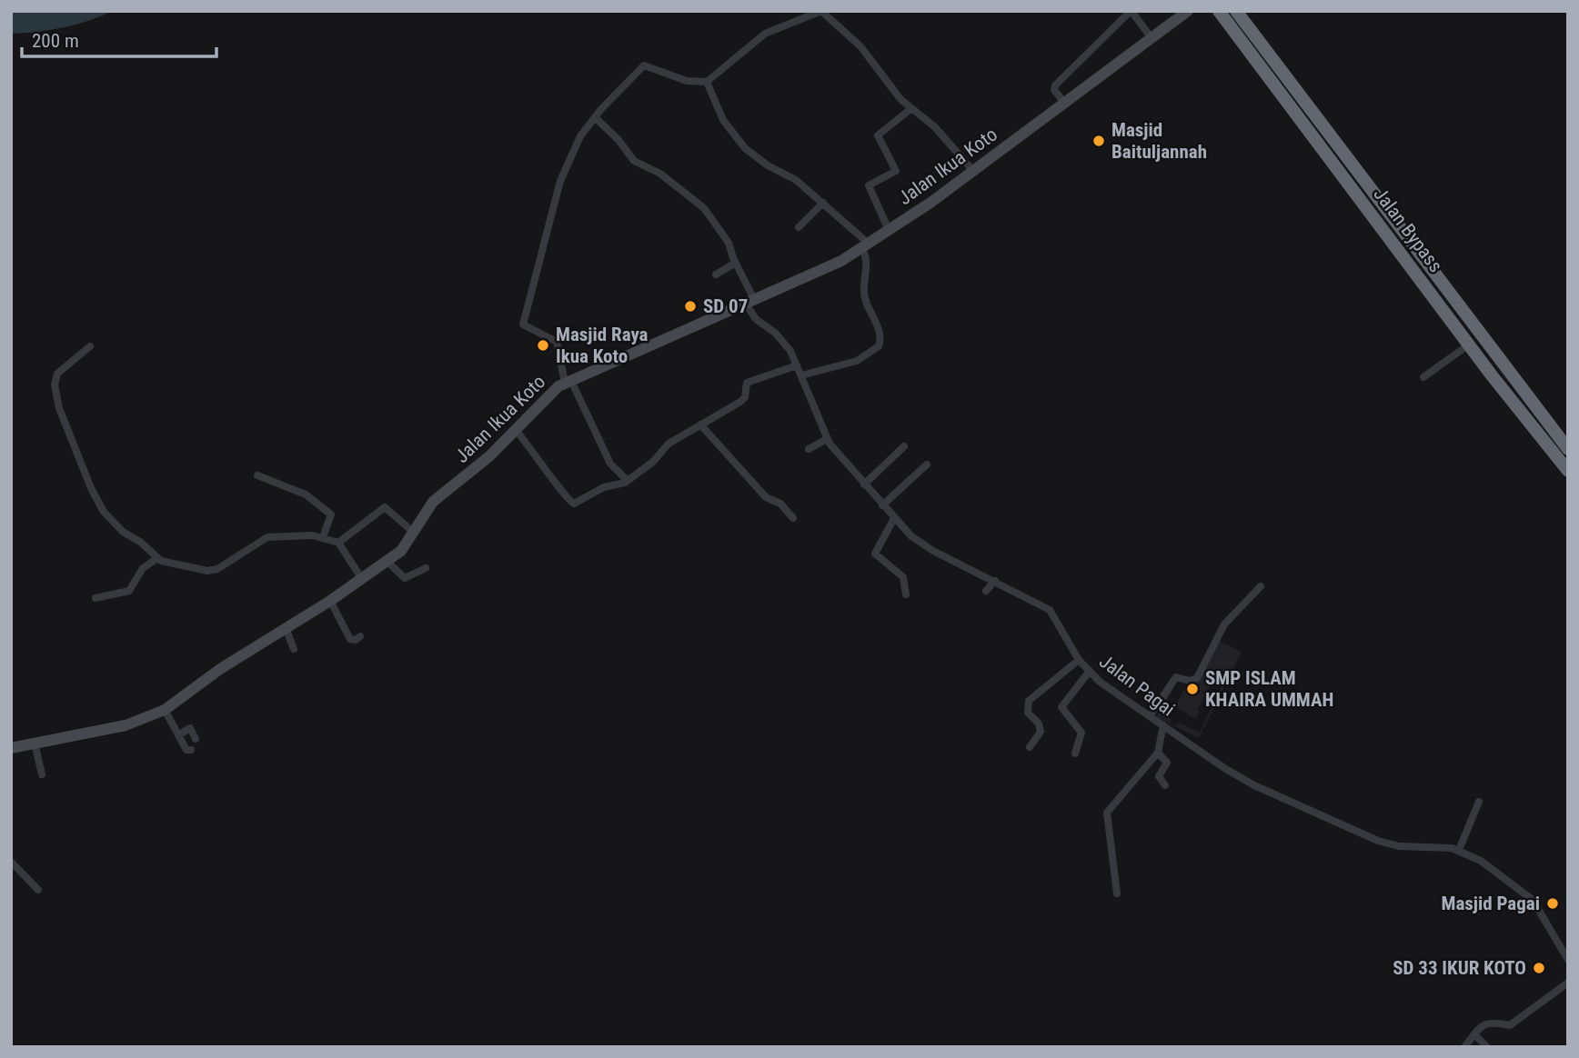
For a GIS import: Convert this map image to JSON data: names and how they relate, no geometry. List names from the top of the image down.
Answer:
{
  "streets": {
    "highway": ["Jalan Bypass"],
    "street": ["Jalan Ikua Koto", "Jalan Pagai"]
  },
  "crossings": [
    ["Jalan Ikua Koto", "Jalan Pagai"]
  ],
  "places": [
    "Masjid Baituljannah",
    "SD 07",
    "Masjid Raya Ikua Koto",
    "SMP ISLAM KHAIRA UMMAH",
    "Masjid Pagai",
    "SD 33 IKUR KOTO"
  ],
  "scale_bar": "200 m"
}
